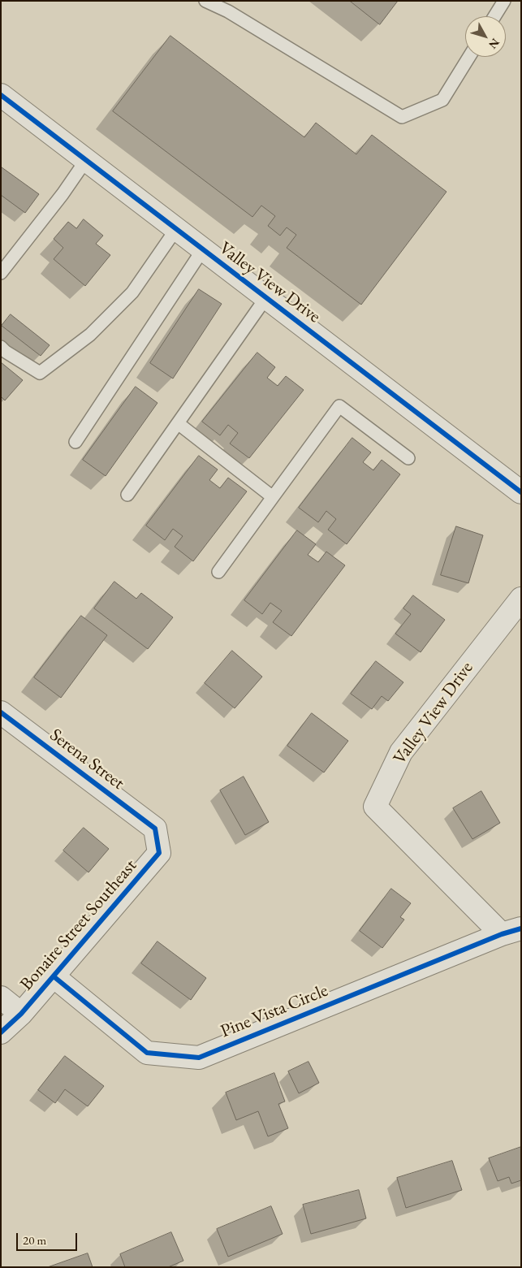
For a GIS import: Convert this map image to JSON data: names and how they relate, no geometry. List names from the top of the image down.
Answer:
{
  "streets": {
    "street": [
      "Valley View Drive",
      "Serena Street",
      "Bonaire Street Southeast",
      "Pine Vista Circle"
    ]
  },
  "crossings": [
    ["Valley View Drive", "Pine Vista Circle"],
    ["Serena Street", "Bonaire Street Southeast"],
    ["Bonaire Street Southeast", "Pine Vista Circle"]
  ],
  "scale_bar": "20 m",
  "north": "bottom right"
}
